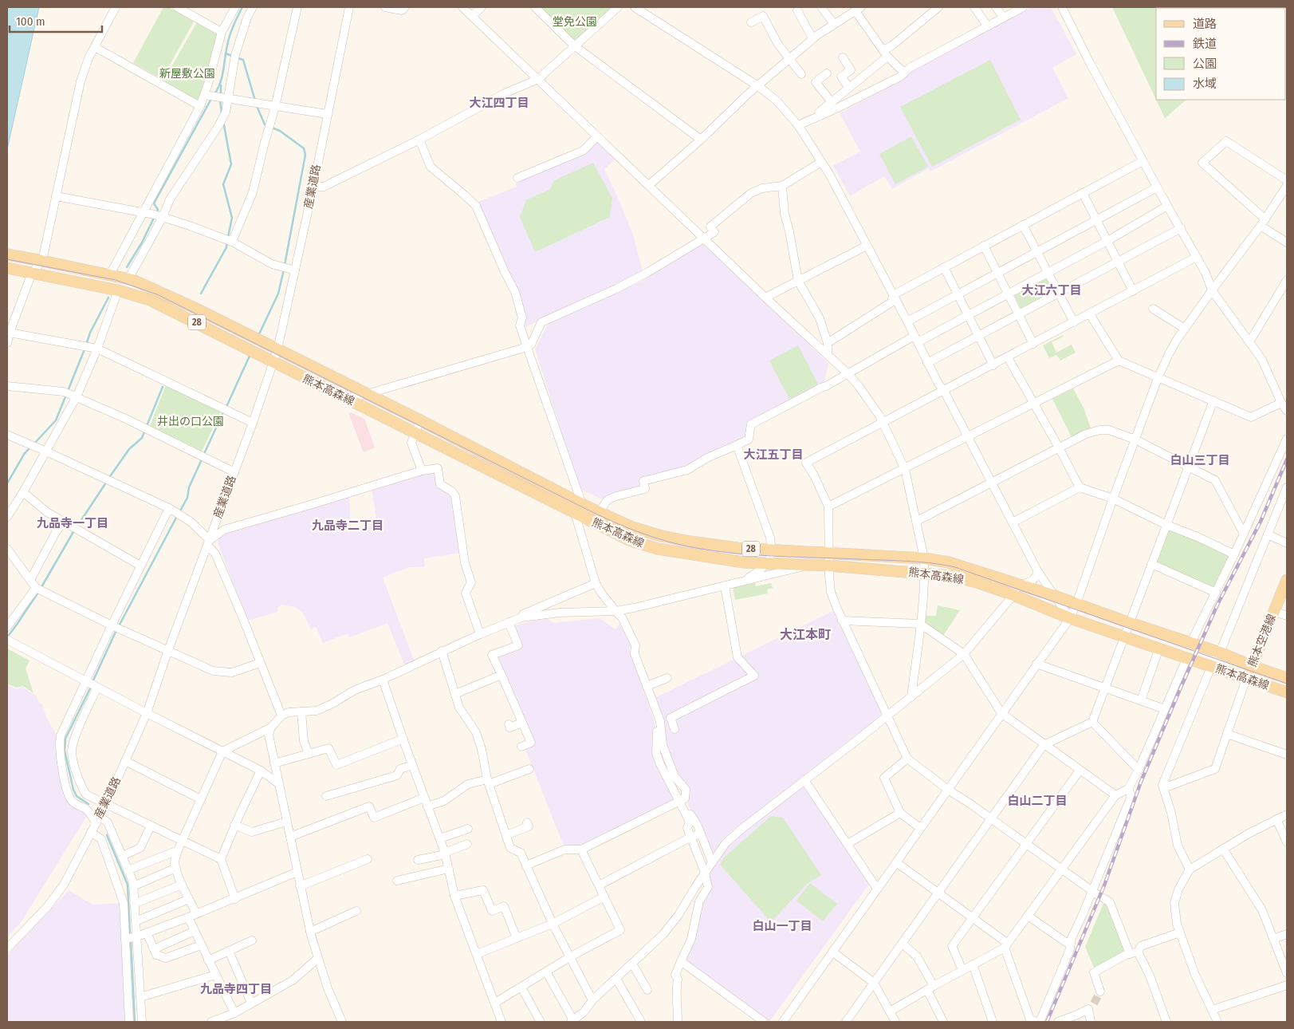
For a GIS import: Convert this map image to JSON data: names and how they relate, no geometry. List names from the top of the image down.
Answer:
{
  "streets": {
    "main road": ["28", "熊本高森線", "熊本空港線"],
    "street": ["産業道路"]
  },
  "crossings": [
    ["産業道路", "熊本高森線"],
    ["熊本高森線", "熊本空港線"]
  ],
  "districts": [
    "大江四丁目",
    "大江六丁目",
    "大江五丁目",
    "白山三丁目",
    "九品寺一丁目",
    "九品寺二丁目",
    "大江本町",
    "白山二丁目",
    "白山一丁目",
    "九品寺四丁目"
  ],
  "parks": ["堂免公園", "新屋敷公園", "井出の口公園"],
  "legend": [
    "道路",
    "鉄道",
    "公園",
    "水域"
  ],
  "scale_bar": "100 m"
}
